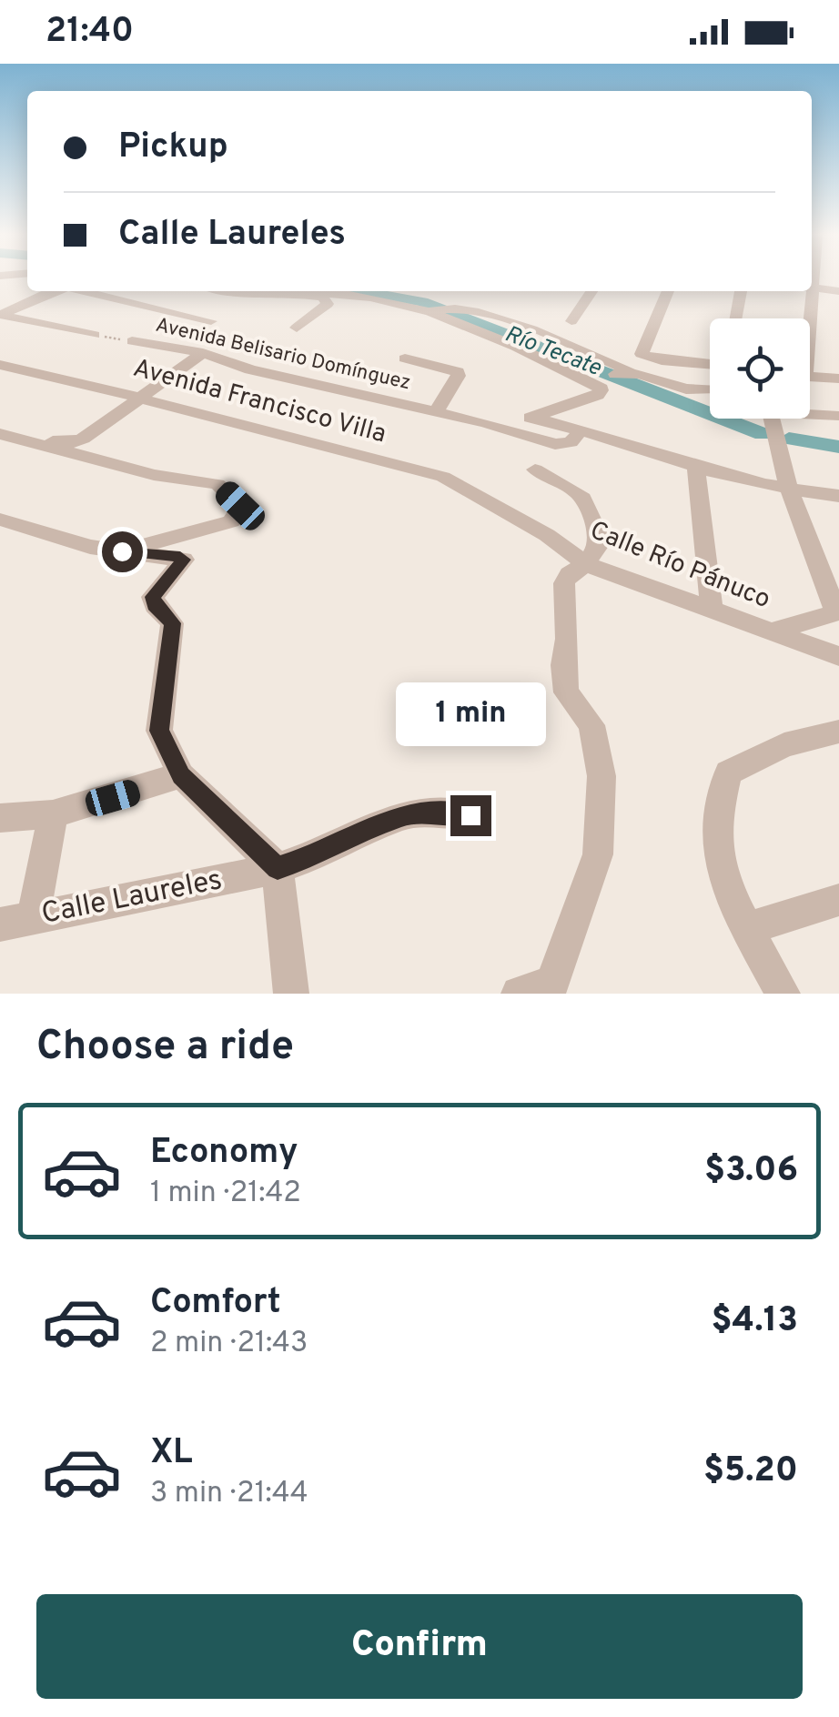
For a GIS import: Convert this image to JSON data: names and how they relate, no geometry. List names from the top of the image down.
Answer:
{
  "streets": {
    "street": [
      "Avenida Belisario Domínguez",
      "Avenida Francisco Villa",
      "Calle Río Pánuco",
      "Calle Laureles"
    ]
  },
  "crossings": [
    ["Avenida Francisco Villa", "Calle Río Pánuco"]
  ],
  "water": ["Río Tecate"],
  "page": {
    "status": "21:40",
    "banner": ["Pickup", "Calle Laureles"],
    "bubble": "1 min",
    "heading": "Choose a ride",
    "list": [
      {
        "name": "Economy",
        "note": "1 min · 21:42",
        "value": "$3.06"
      },
      {
        "name": "Comfort",
        "note": "2 min · 21:43",
        "value": "$4.13"
      },
      {
        "name": "XL",
        "note": "3 min · 21:44",
        "value": "$5.20"
      }
    ],
    "buttons": "Confirm"
  }
}
